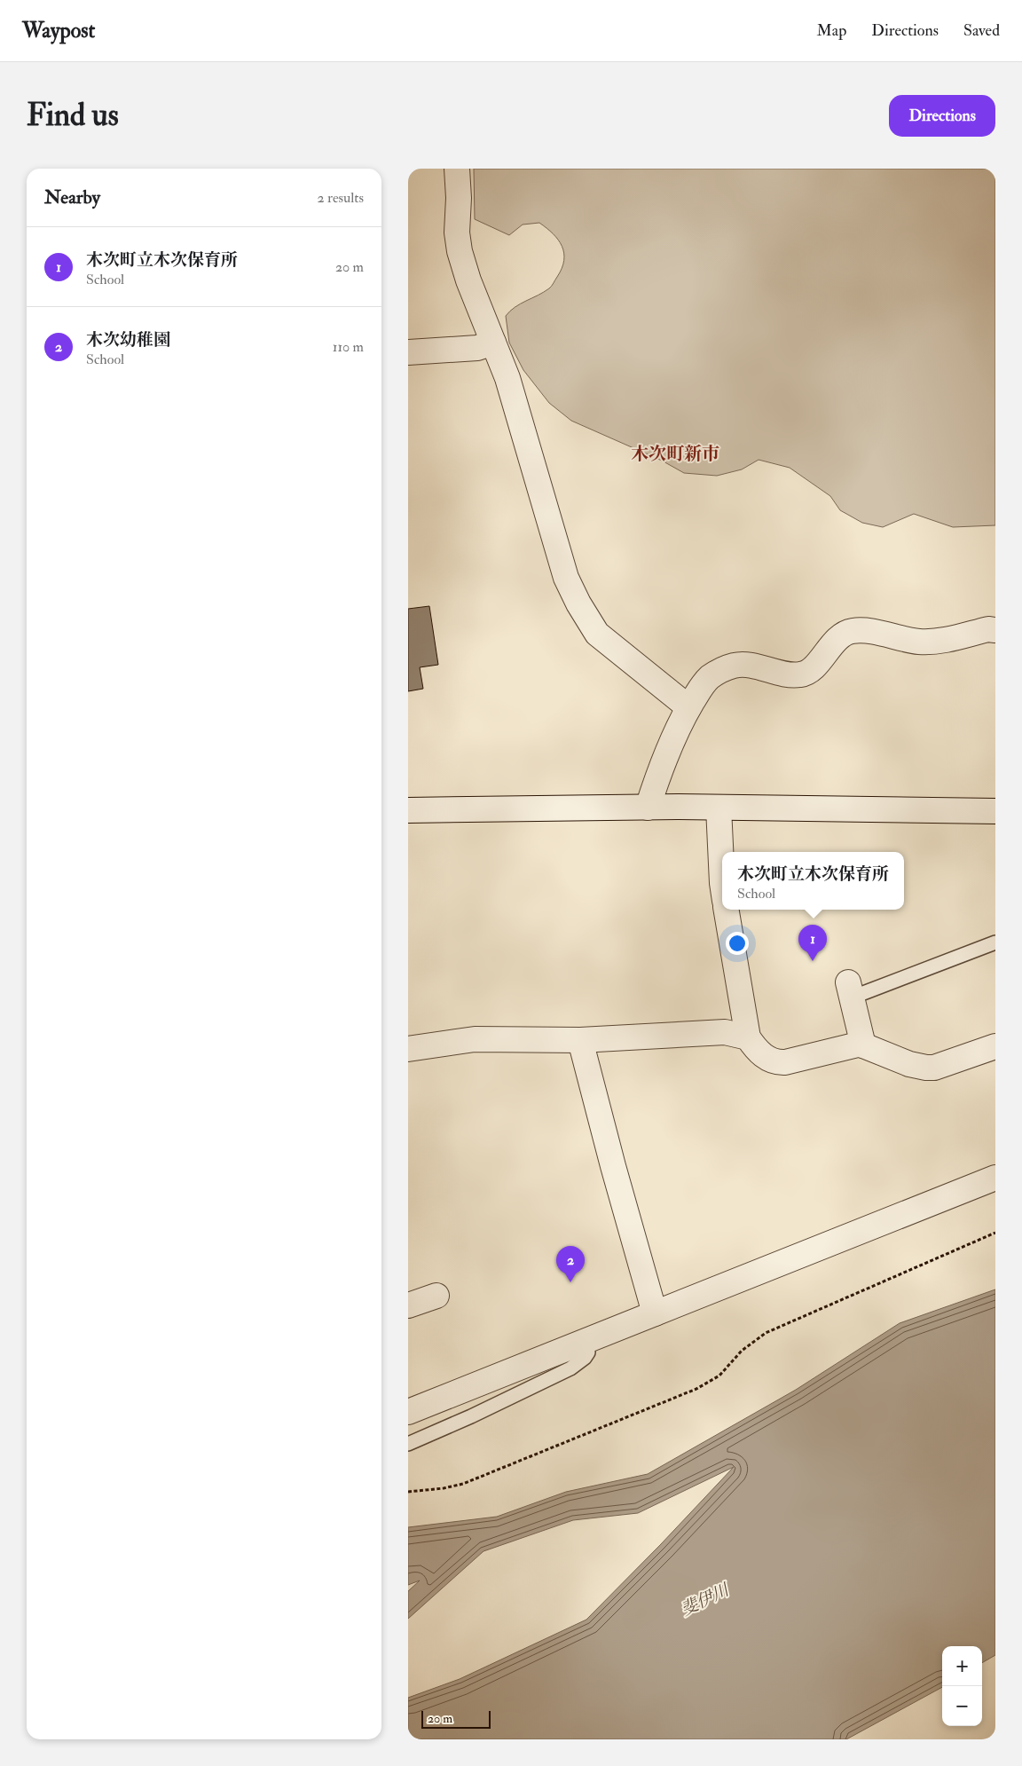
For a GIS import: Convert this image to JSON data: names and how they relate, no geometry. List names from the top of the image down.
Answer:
{
  "districts": ["木次町新市"],
  "water": ["斐伊川"],
  "scale_bar": "20 m",
  "page": {
    "header": "Waypost",
    "nav": ["Map", "Directions", "Saved"],
    "buttons": "Directions",
    "title": "Find us",
    "heading": ["Nearby", "2 results"],
    "list": [
      {
        "mark": "1",
        "name": "木次町立木次保育所",
        "note": "School",
        "value": "20 m"
      },
      {
        "mark": "2",
        "name": "木次幼稚園",
        "note": "School",
        "value": "110 m"
      }
    ],
    "popup": ["木次町立木次保育所", "School"],
    "pins": ["1", "2"],
    "map_buttons": ["+", "−"],
    "scale": "20 m"
  }
}
